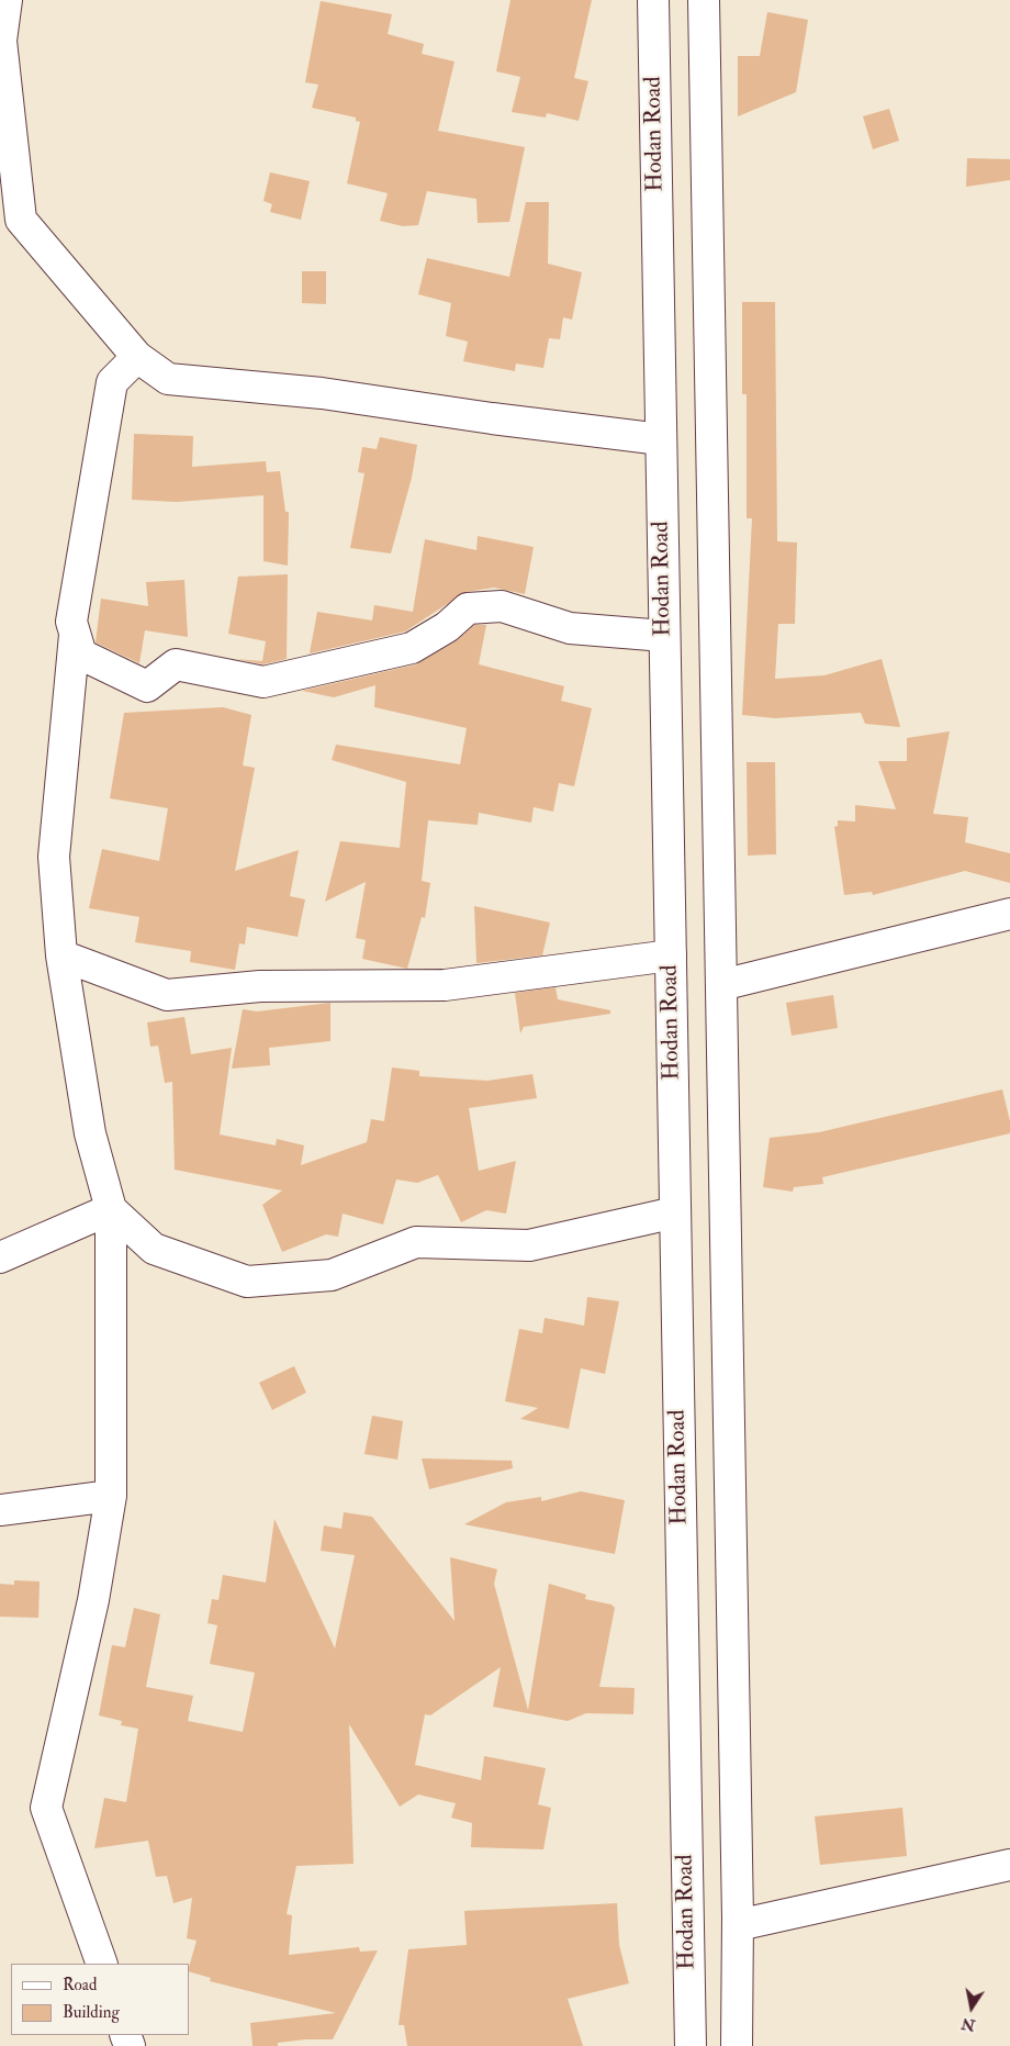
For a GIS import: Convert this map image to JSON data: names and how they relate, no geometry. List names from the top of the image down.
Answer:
{
  "streets": {
    "street": ["Hodan Road"]
  },
  "legend": ["Road", "Building"],
  "north": "bottom"
}
